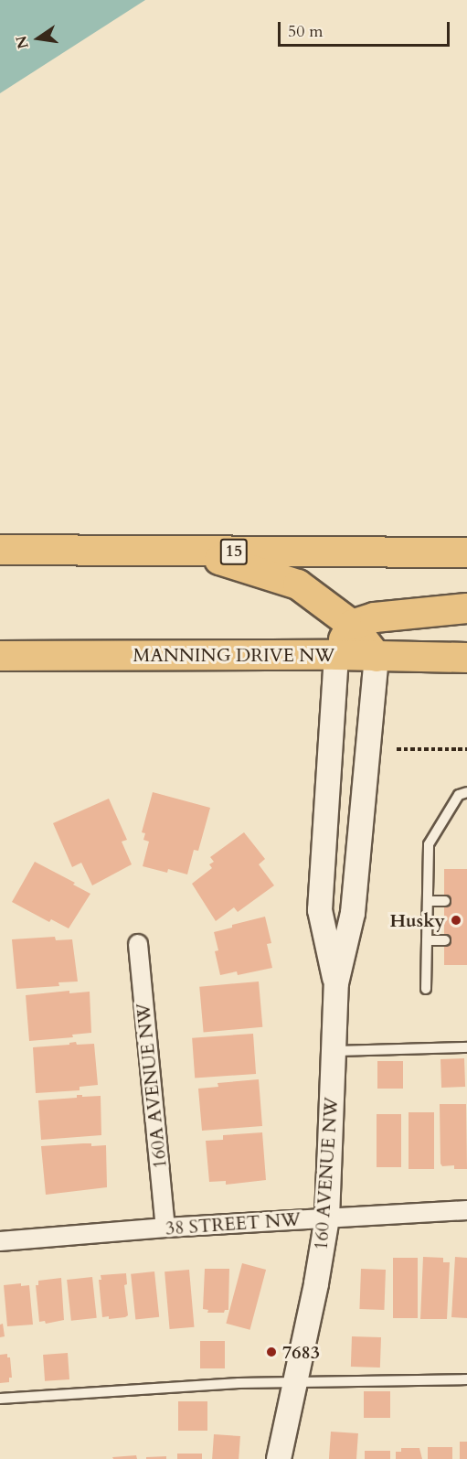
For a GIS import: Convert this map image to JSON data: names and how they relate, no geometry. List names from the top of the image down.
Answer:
{
  "streets": {
    "main road": ["15", "MANNING DRIVE NW"],
    "street": ["160A AVENUE NW", "160 AVENUE NW", "38 STREET NW"]
  },
  "crossings": [
    ["MANNING DRIVE NW", "160 AVENUE NW"],
    ["160A AVENUE NW", "38 STREET NW"],
    ["160 AVENUE NW", "38 STREET NW"]
  ],
  "places": ["Husky", "7683"],
  "scale_bar": "50 m",
  "north": "left"
}
